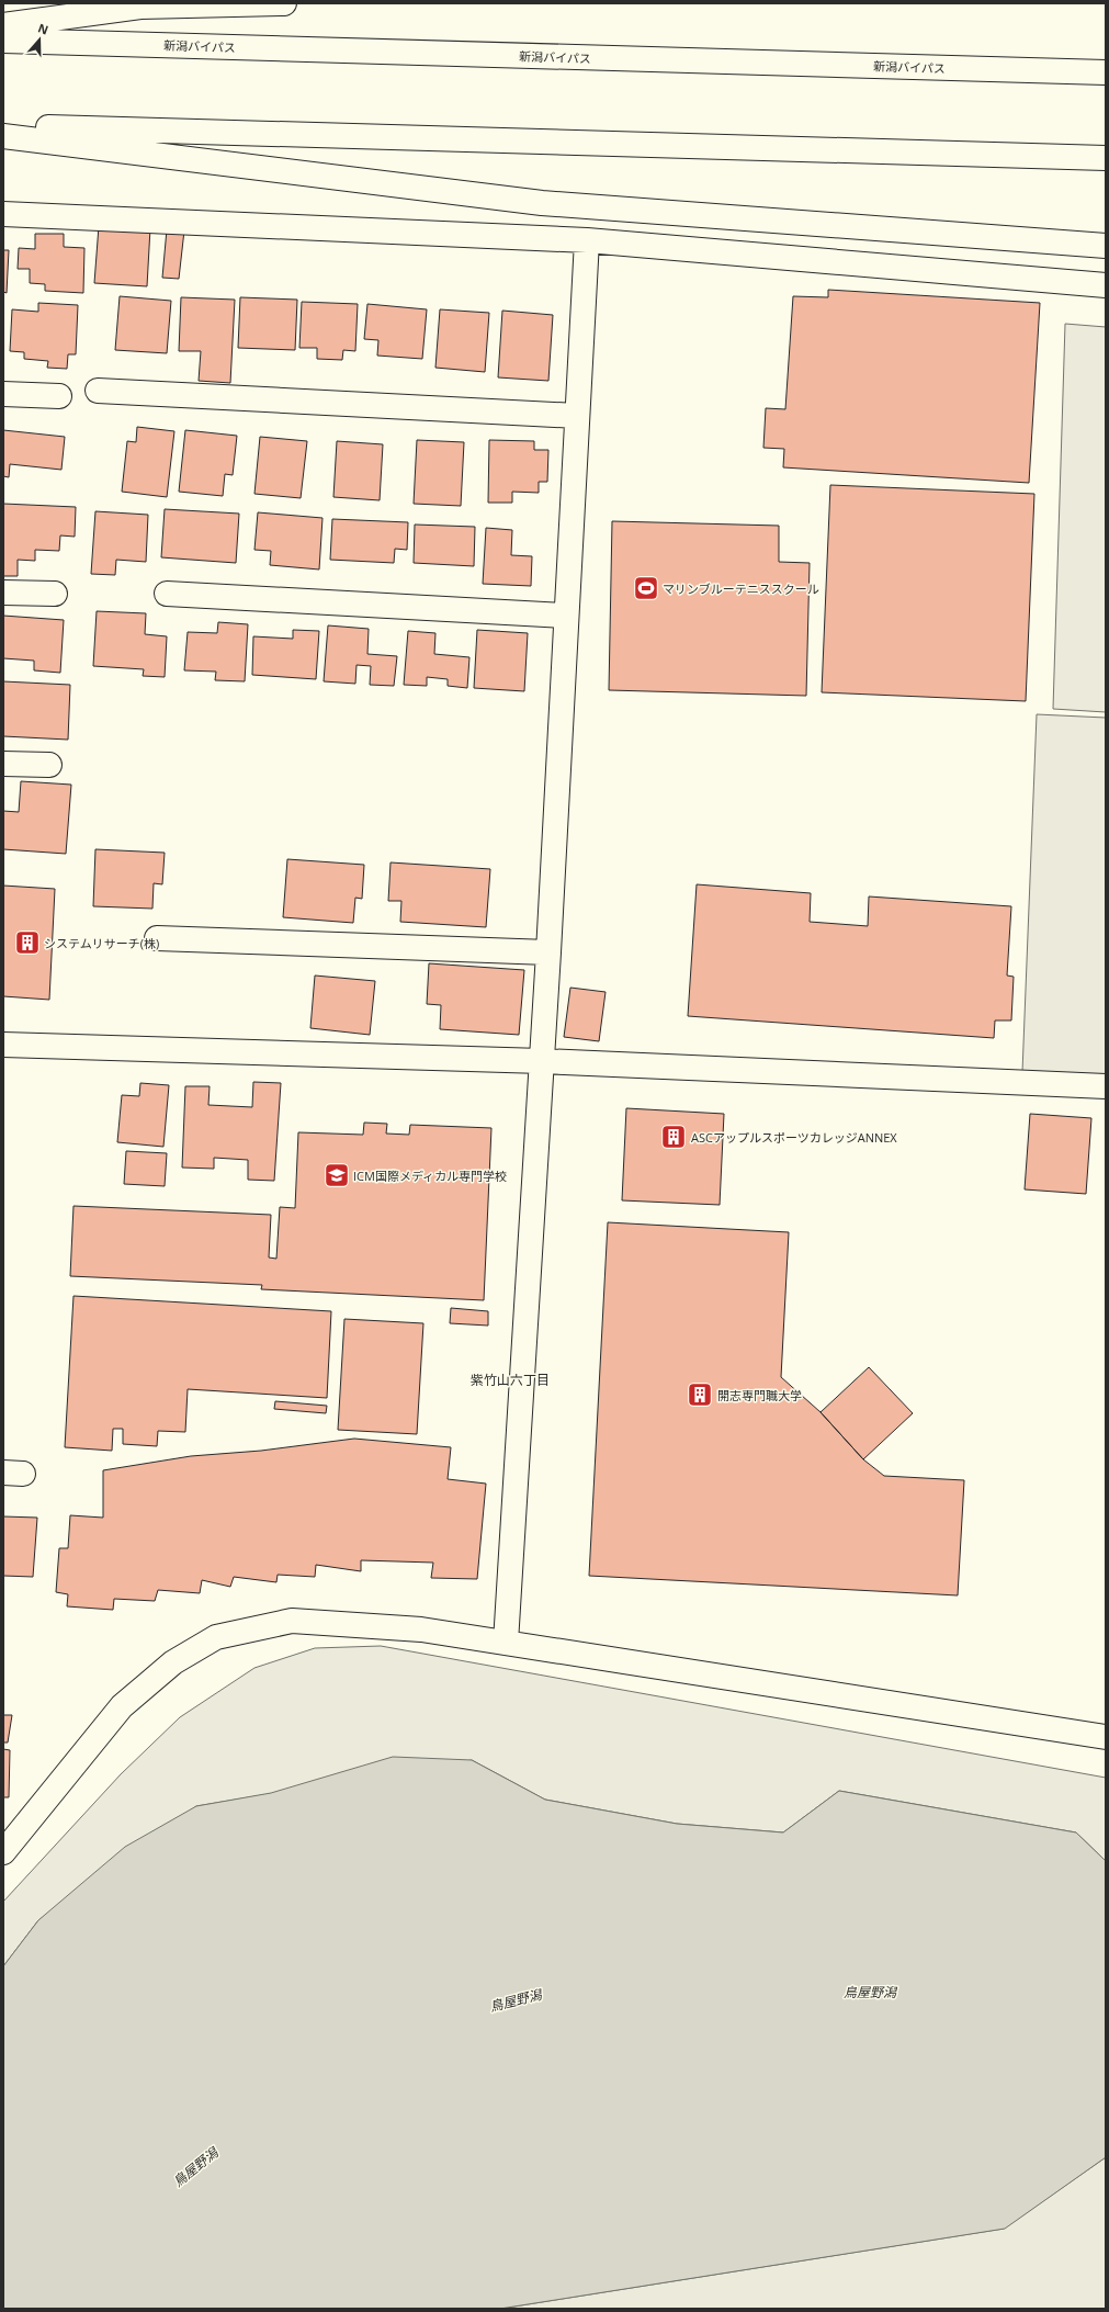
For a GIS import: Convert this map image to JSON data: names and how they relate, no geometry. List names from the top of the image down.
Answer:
{
  "streets": {
    "main road": ["新潟バイパス"]
  },
  "districts": ["紫竹山六丁目"],
  "water": ["鳥屋野潟"],
  "places": {
    "sports": ["マリンブルーテニススクール"],
    "building": ["システムリサーチ(株)", "ASCアップルスポーツカレッジANNEX", "開志専門職大学"],
    "school or university": ["ICM国際メディカル専門学校"]
  },
  "north": "top"
}
